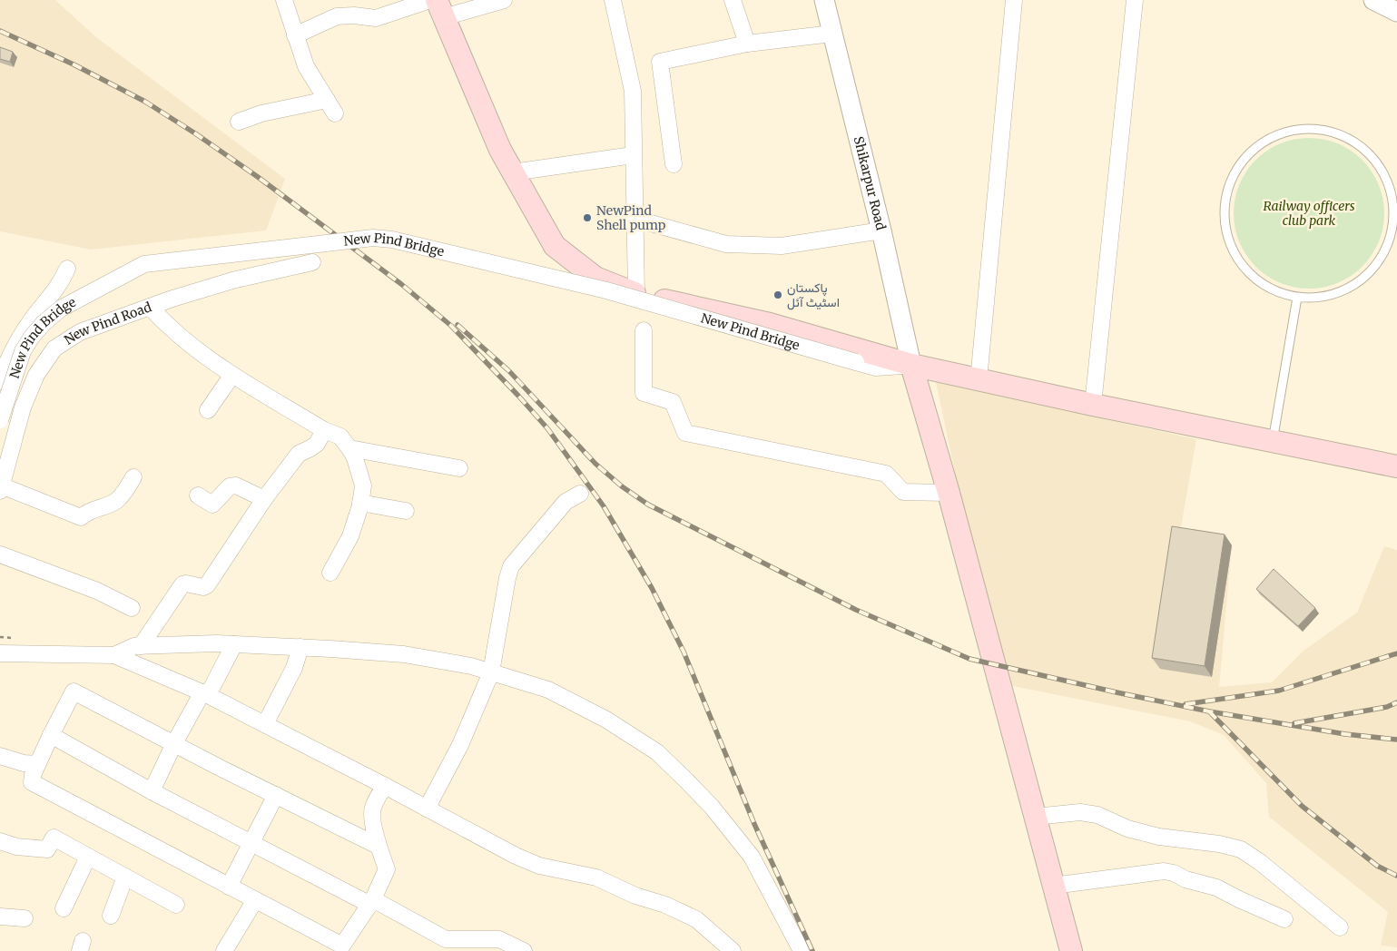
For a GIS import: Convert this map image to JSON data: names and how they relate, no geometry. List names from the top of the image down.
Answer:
{
  "streets": {
    "street": ["Shikarpur Road", "New Pind Bridge", "New Pind Road"]
  },
  "crossings": [
    ["Shikarpur Road", "New Pind Bridge"]
  ],
  "parks": ["Railway officers club park"],
  "places": ["NewPind Shell pump", "پاکستان اسٹیٹ آئل"]
}
